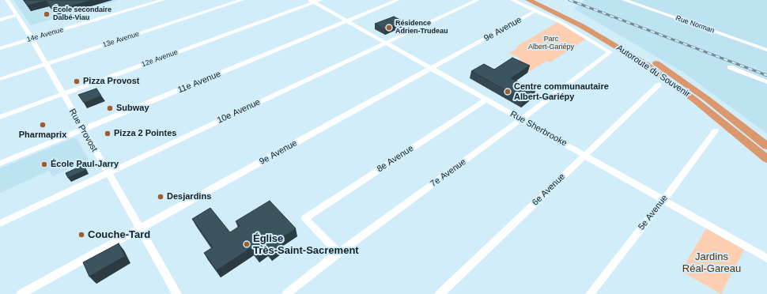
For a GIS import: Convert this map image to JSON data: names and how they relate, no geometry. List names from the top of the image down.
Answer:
{
  "streets": {
    "highway": ["Autoroute du Souvenir"],
    "street": [
      "Rue Norman",
      "9e Avenue",
      "14e Avenue",
      "13e Avenue",
      "12e Avenue",
      "11e Avenue",
      "10e Avenue",
      "Rue Sherbrooke",
      "Rue Provost",
      "8e Avenue",
      "7e Avenue",
      "6e Avenue",
      "5e Avenue"
    ]
  },
  "crossings": [
    ["9e Avenue", "Rue Sherbrooke"],
    ["9e Avenue", "Rue Provost"],
    ["9e Avenue", "7e Avenue"],
    ["14e Avenue", "Rue Provost"],
    ["13e Avenue", "Rue Provost"],
    ["12e Avenue", "Rue Sherbrooke"],
    ["12e Avenue", "Rue Provost"],
    ["11e Avenue", "Rue Sherbrooke"],
    ["11e Avenue", "Rue Provost"],
    ["10e Avenue", "Rue Sherbrooke"],
    ["10e Avenue", "Rue Provost"],
    ["Rue Sherbrooke", "8e Avenue"],
    ["Rue Sherbrooke", "7e Avenue"],
    ["Rue Sherbrooke", "6e Avenue"],
    ["Rue Sherbrooke", "5e Avenue"],
    ["8e Avenue", "7e Avenue"]
  ],
  "parks": ["Parc Albert-Gariépy", "Jardins Réal-Gareau"],
  "places": [
    "École secondaire Dalbé-Viau",
    "Résidence Adrien-Trudeau",
    "Pizza Provost",
    "Centre communautaire Albert-Gariépy",
    "Subway",
    "Pharmaprix",
    "Pizza 2 Pointes",
    "École Paul-Jarry",
    "Desjardins",
    "Couche-Tard",
    "Église Très-Saint-Sacrement"
  ]
}
